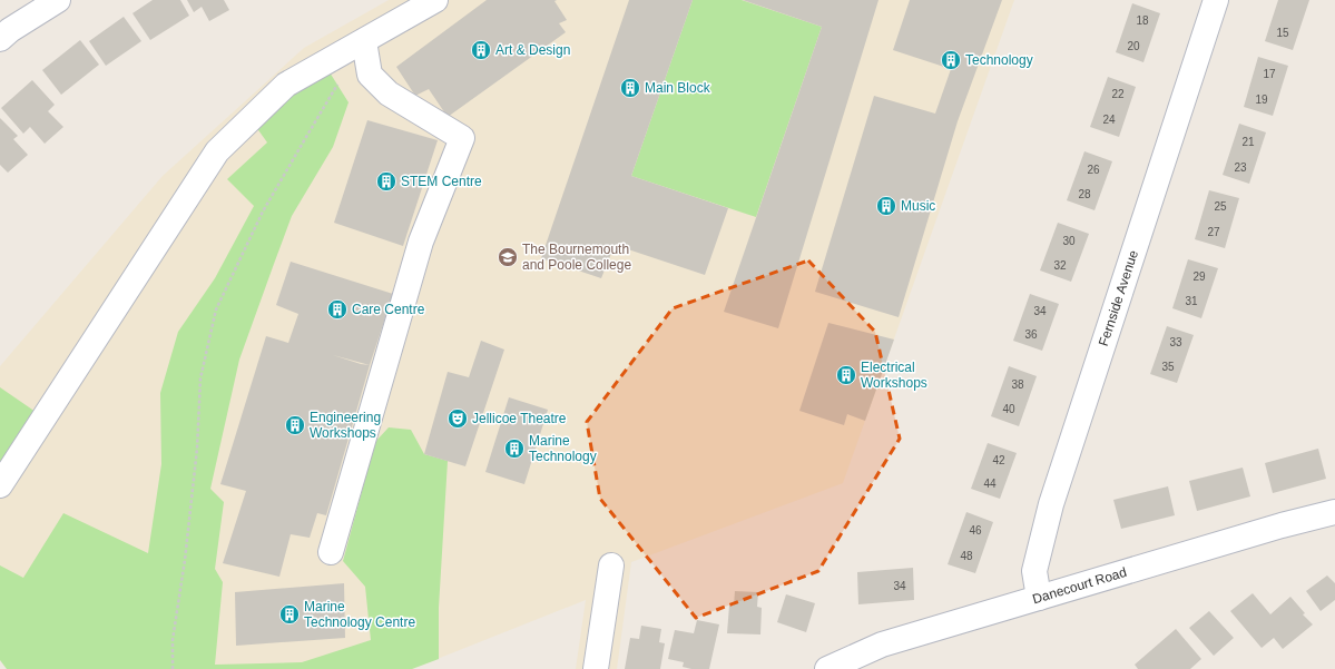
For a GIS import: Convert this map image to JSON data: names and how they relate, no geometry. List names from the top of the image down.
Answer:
{
  "streets": {
    "street": ["Fernside Avenue", "Danecourt Road"]
  },
  "crossings": [
    ["Fernside Avenue", "Danecourt Road"]
  ],
  "places": {
    "building": [
      "Art & Design",
      "Technology",
      "Main Block",
      "STEM Centre",
      "Music",
      "Care Centre",
      "Electrical Workshops",
      "Engineering Workshops",
      "Marine Technology",
      "Marine Technology Centre"
    ],
    "school or university": ["The Bournemouth and Poole College"],
    "theatre": ["Jellicoe Theatre"]
  },
  "house_numbers": [
    "18",
    "15",
    "20",
    "17",
    "22",
    "19",
    "24",
    "21",
    "23",
    "26",
    "28",
    "25",
    "27",
    "30",
    "32",
    "29",
    "31",
    "34",
    "36",
    "33",
    "35",
    "38",
    "40",
    "42",
    "44",
    "46",
    "48",
    "34"
  ]
}
